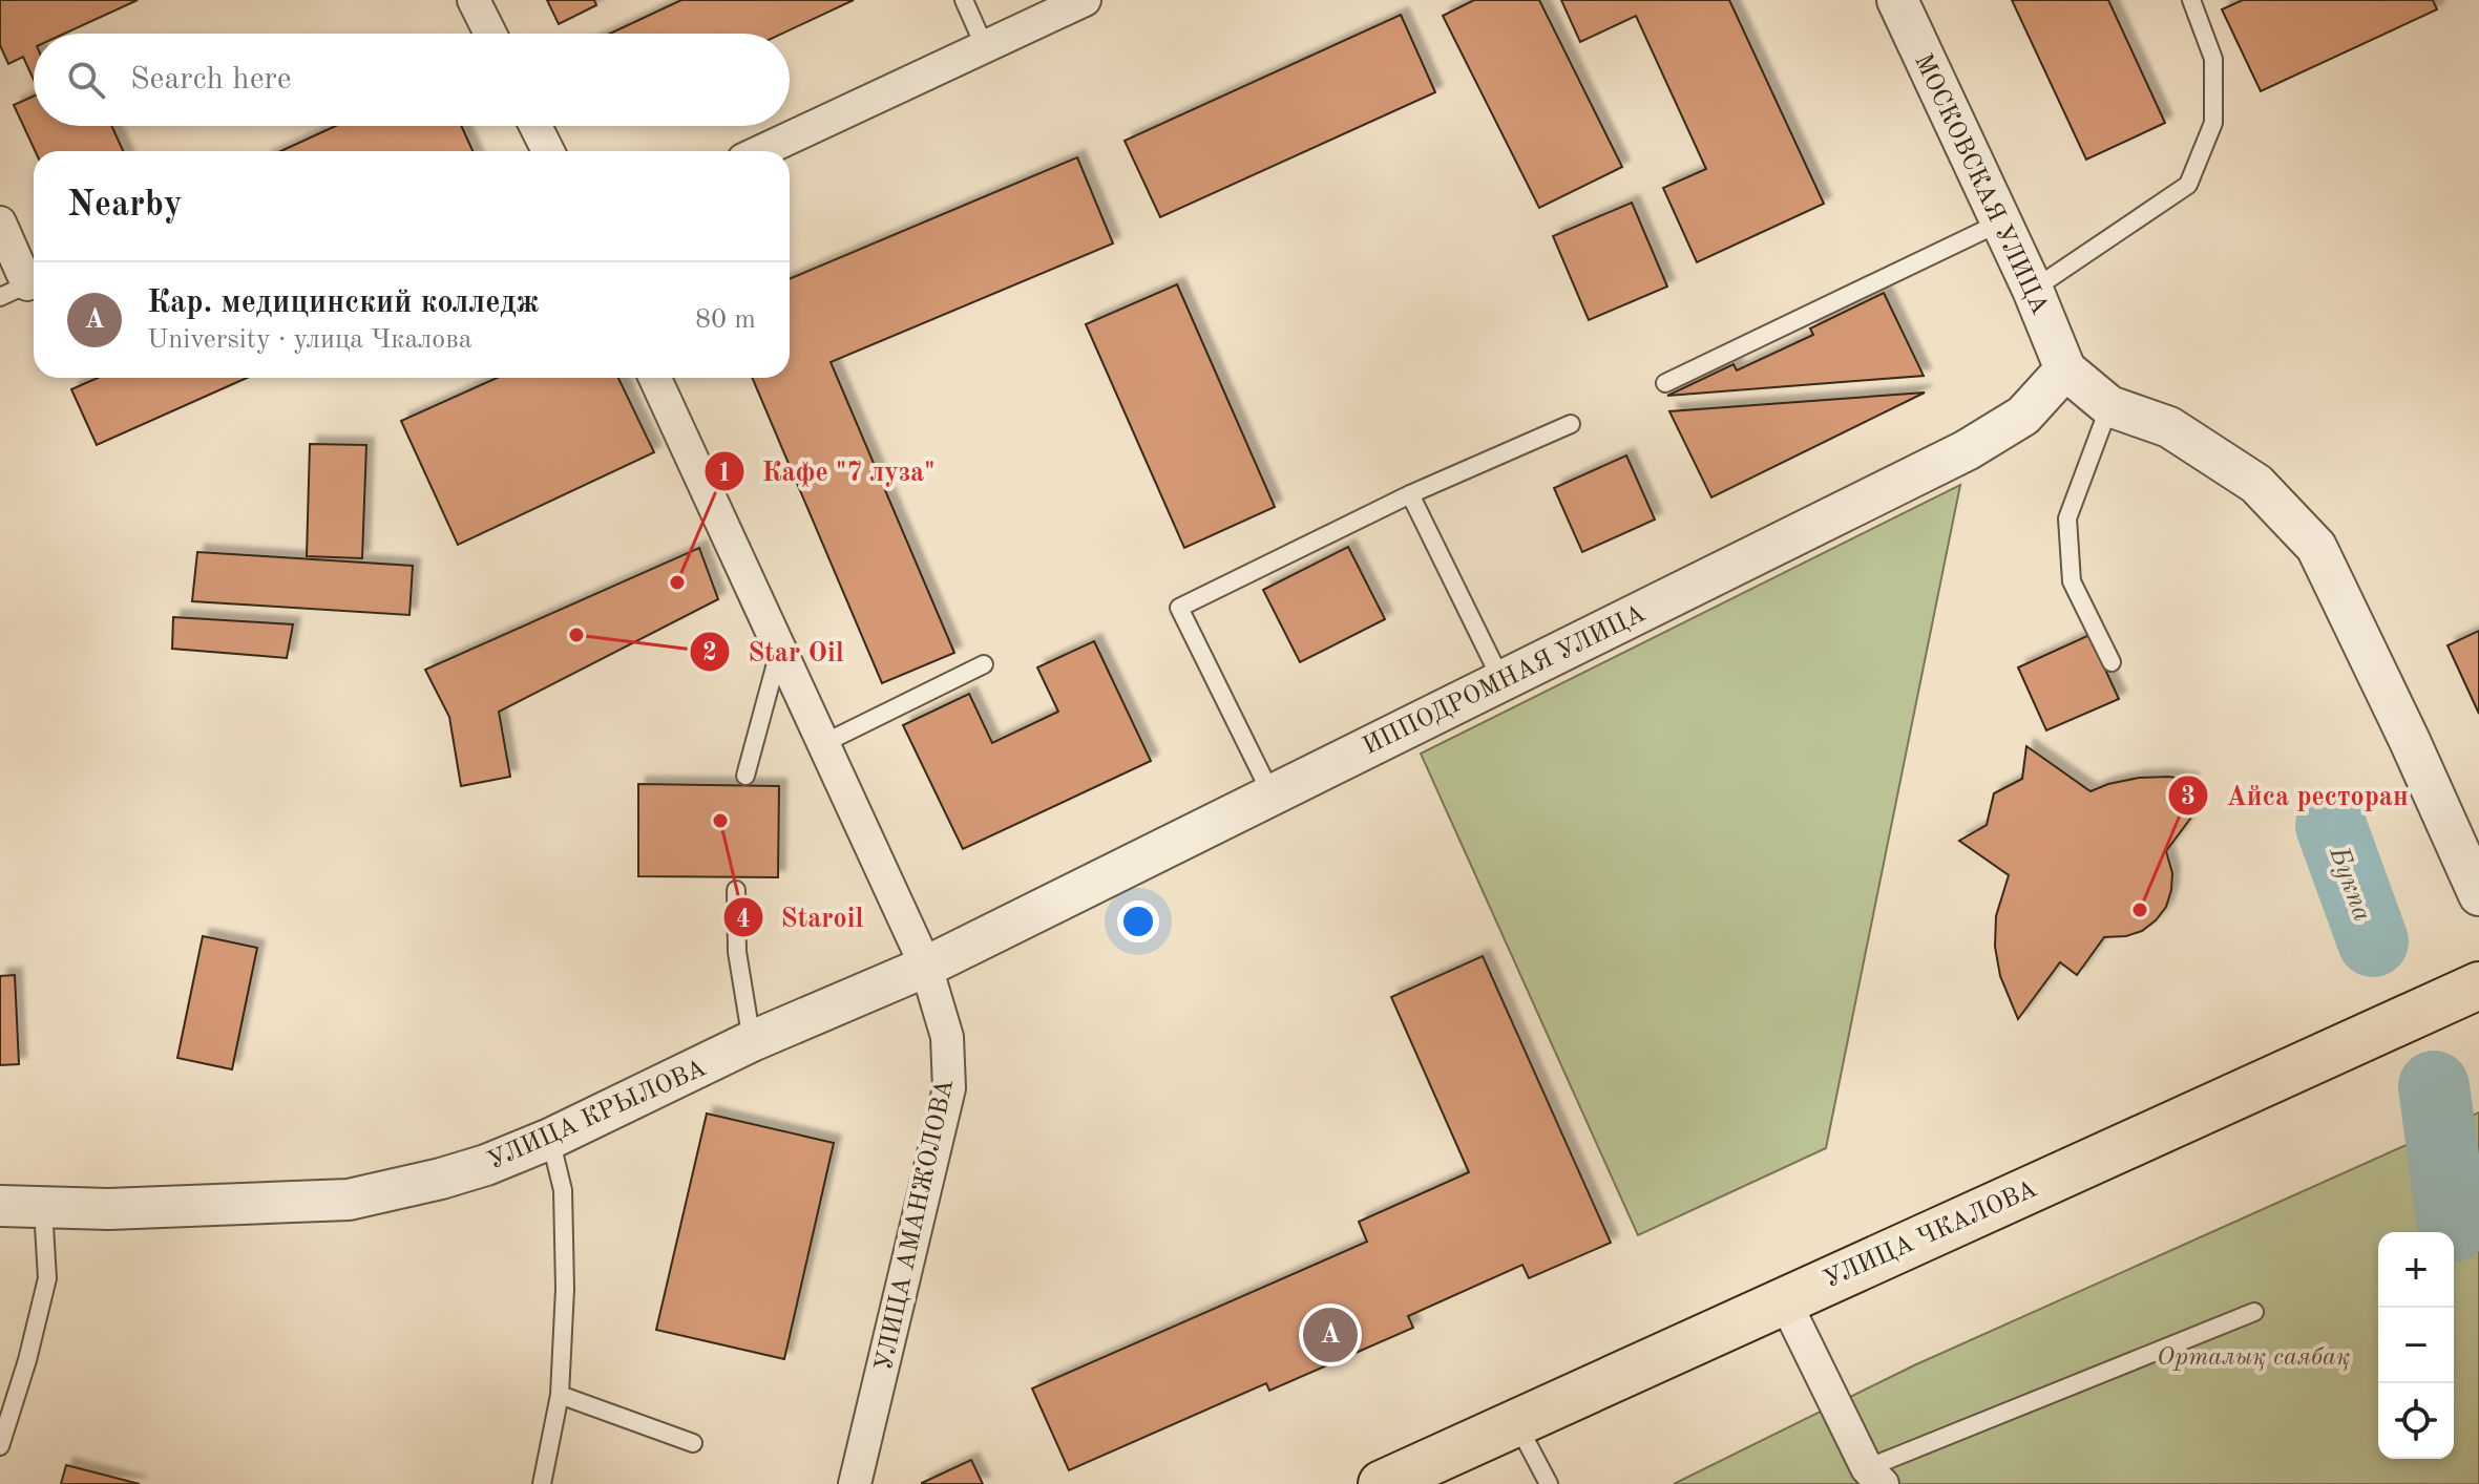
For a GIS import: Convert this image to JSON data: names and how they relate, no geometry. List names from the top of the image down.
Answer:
{
  "streets": {
    "main road": ["УЛИЦА ЧКАЛОВА"],
    "street": [
      "МОСКОВСКАЯ УЛИЦА",
      "ИППОДРОМНАЯ УЛИЦА",
      "УЛИЦА КРЫЛОВА",
      "УЛИЦА АМАНЖОЛОВА"
    ]
  },
  "crossings": [
    ["МОСКОВСКАЯ УЛИЦА", "ИППОДРОМНАЯ УЛИЦА"],
    ["ИППОДРОМНАЯ УЛИЦА", "УЛИЦА КРЫЛОВА"],
    ["ИППОДРОМНАЯ УЛИЦА", "УЛИЦА АМАНЖОЛОВА"],
    ["УЛИЦА КРЫЛОВА", "УЛИЦА АМАНЖОЛОВА"]
  ],
  "water": ["Букпа"],
  "parks": ["Орталық саябақ"],
  "places": [
    "Кафе \"7 луза\"",
    "Star Oil",
    "Staroil",
    "Айса ресторан"
  ],
  "page": {
    "search": "Search here",
    "heading": "Nearby",
    "list": [
      {
        "mark": "A",
        "name": "Кар. медицинский колледж",
        "note": "University · улица Чкалова",
        "value": "80 m"
      }
    ],
    "map_buttons": ["+", "−"],
    "pins": "A"
  }
}
